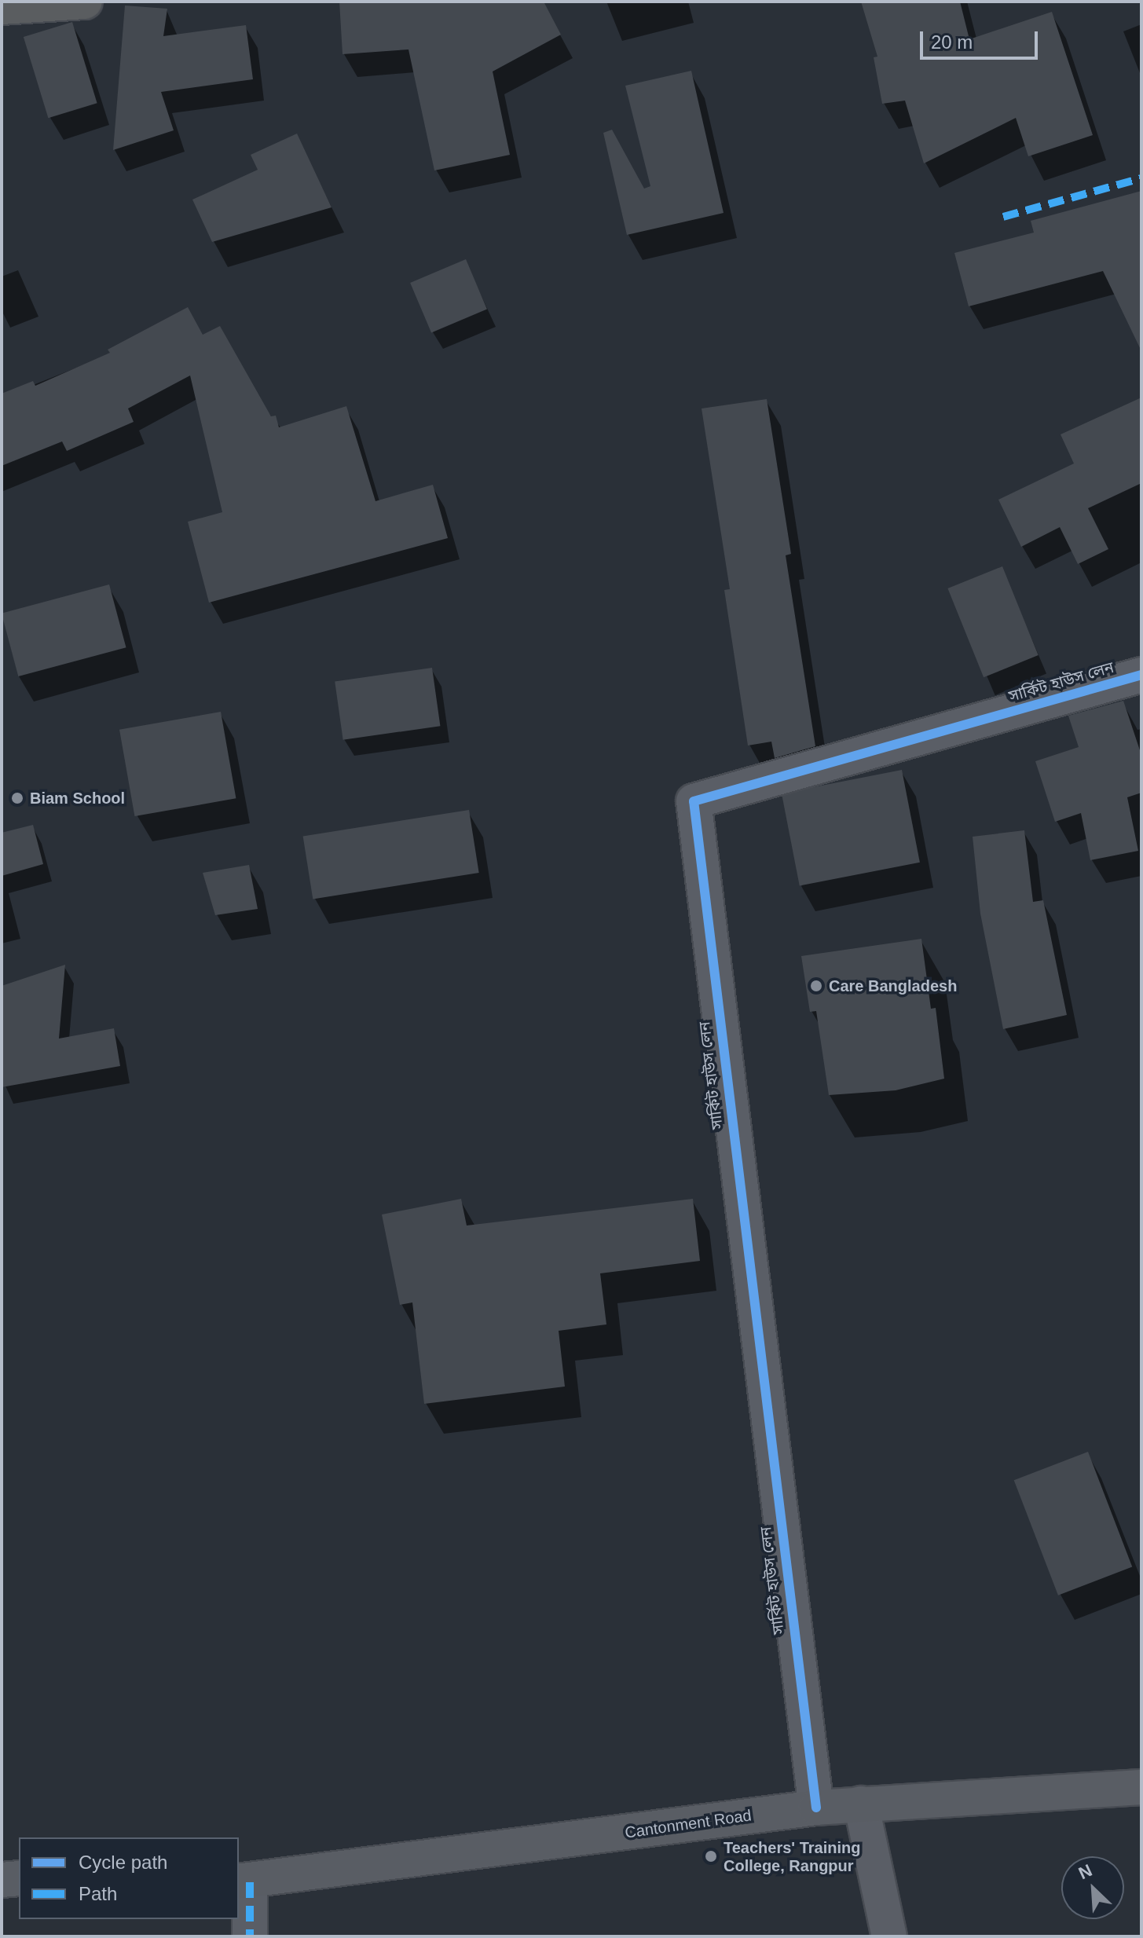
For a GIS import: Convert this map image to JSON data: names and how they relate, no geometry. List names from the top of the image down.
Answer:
{
  "streets": {
    "main road": ["Cantonment Road"],
    "street": ["সার্কিট হাউস লেন"]
  },
  "crossings": [
    ["সার্কিট হাউস লেন", "Cantonment Road"]
  ],
  "places": ["Biam School", "Care Bangladesh", "Teachers' Training College, Rangpur"],
  "legend": ["Cycle path", "Path"],
  "scale_bar": "20 m",
  "north": "top left"
}
